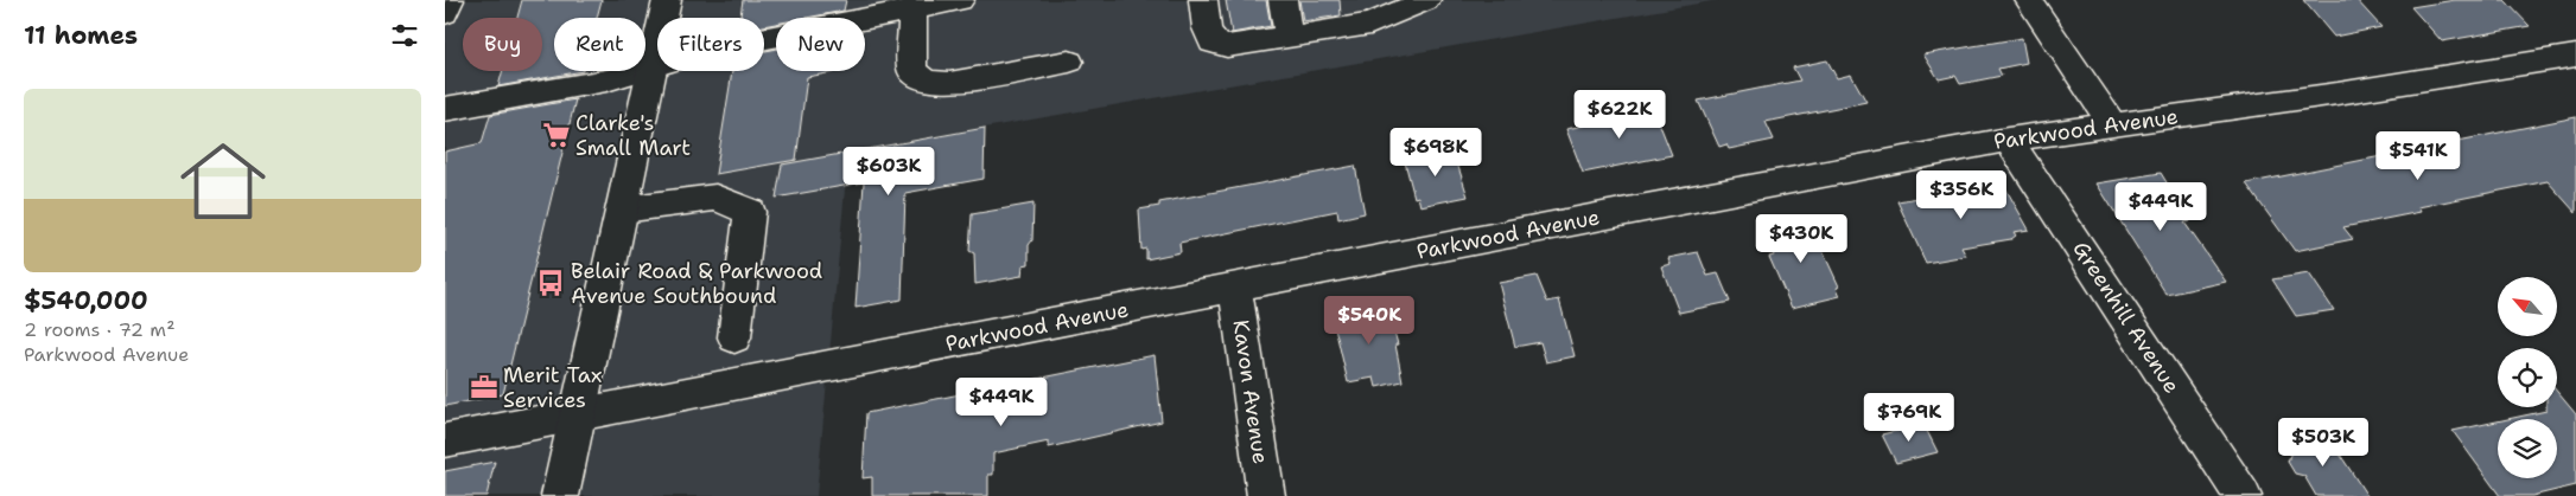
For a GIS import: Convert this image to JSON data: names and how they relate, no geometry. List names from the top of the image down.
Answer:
{
  "streets": {
    "street": ["Parkwood Avenue", "Greenhill Avenue", "Kavon Avenue"]
  },
  "crossings": [
    ["Parkwood Avenue", "Greenhill Avenue"],
    ["Parkwood Avenue", "Kavon Avenue"]
  ],
  "places": {
    "supermarket": ["Clarke's Small Mart"],
    "bus stop": ["Belair Road & Parkwood Avenue Southbound"],
    "office": ["Merit Tax Services"]
  },
  "north": "top left",
  "page": {
    "heading": "11 homes",
    "chip": [
      "Buy",
      "Rent",
      "Filters",
      "New"
    ],
    "list": [
      {
        "name": "$540,000",
        "note": "2 rooms · 72 m² · Parkwood Avenue"
      }
    ],
    "price": [
      "$622K",
      "$698K",
      "$541K",
      "$603K",
      "$356K",
      "$449K",
      "$430K",
      "$540K",
      "$449K",
      "$769K",
      "$503K"
    ]
  }
}
